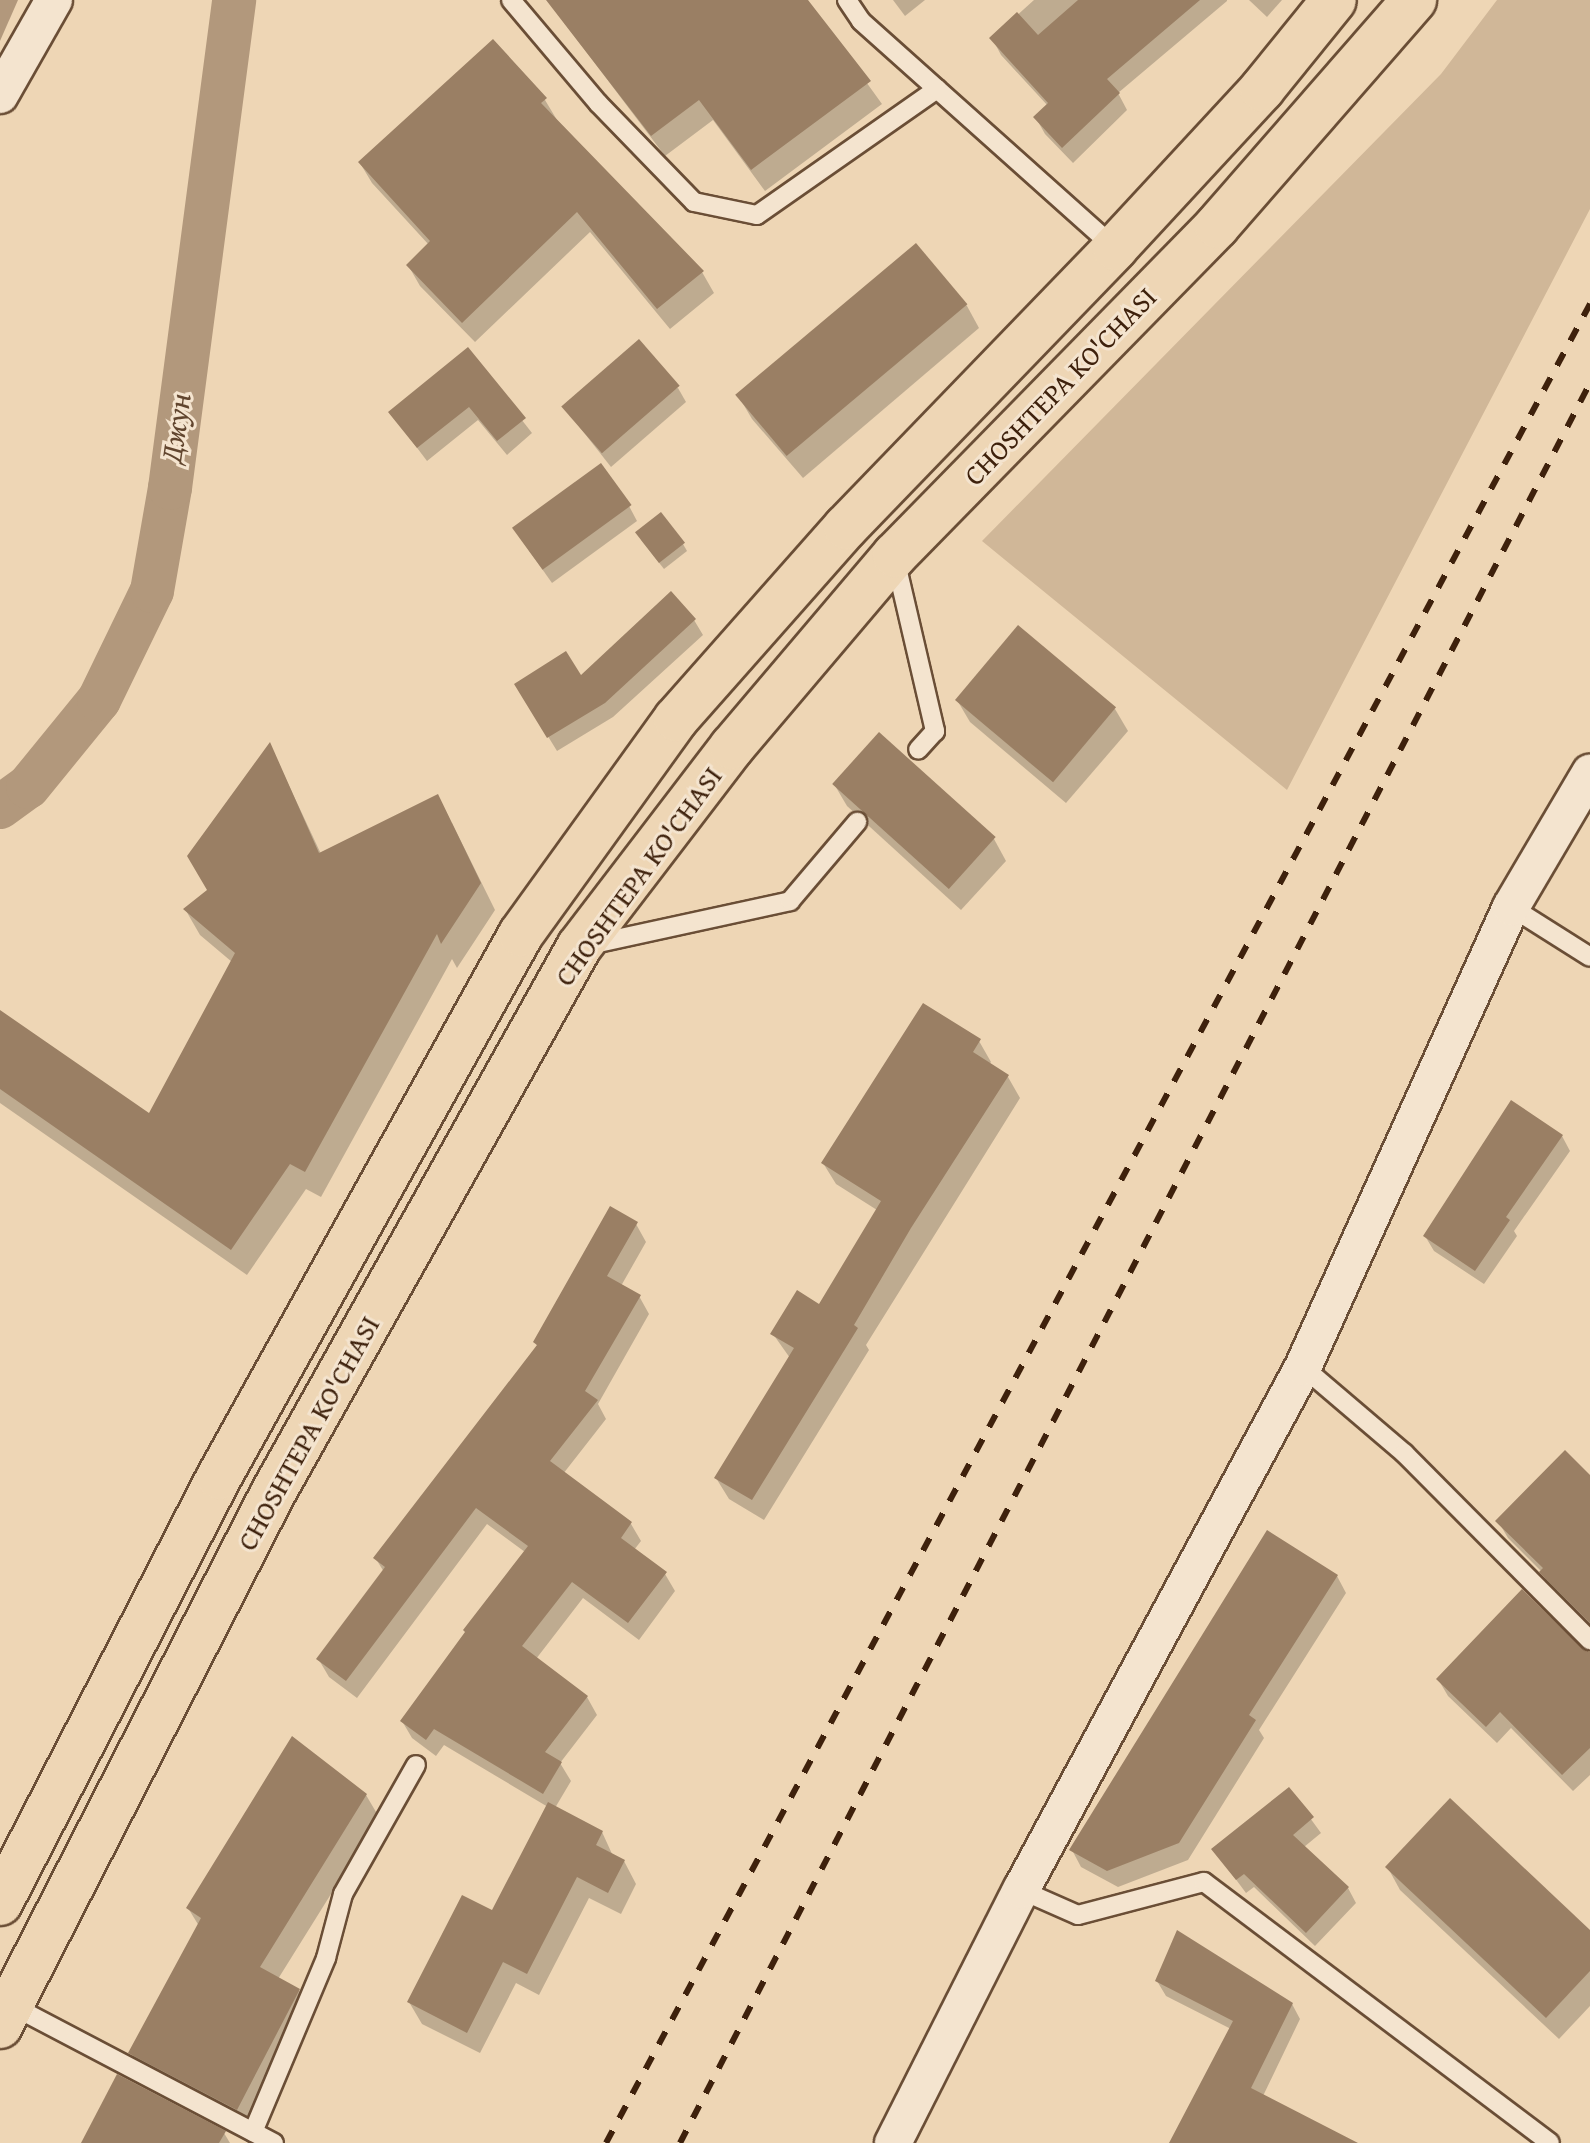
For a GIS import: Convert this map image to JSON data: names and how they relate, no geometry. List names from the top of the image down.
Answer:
{
  "streets": {
    "main road": ["CHOSHTEPA KO'CHASI"]
  },
  "water": ["Джун"]
}
